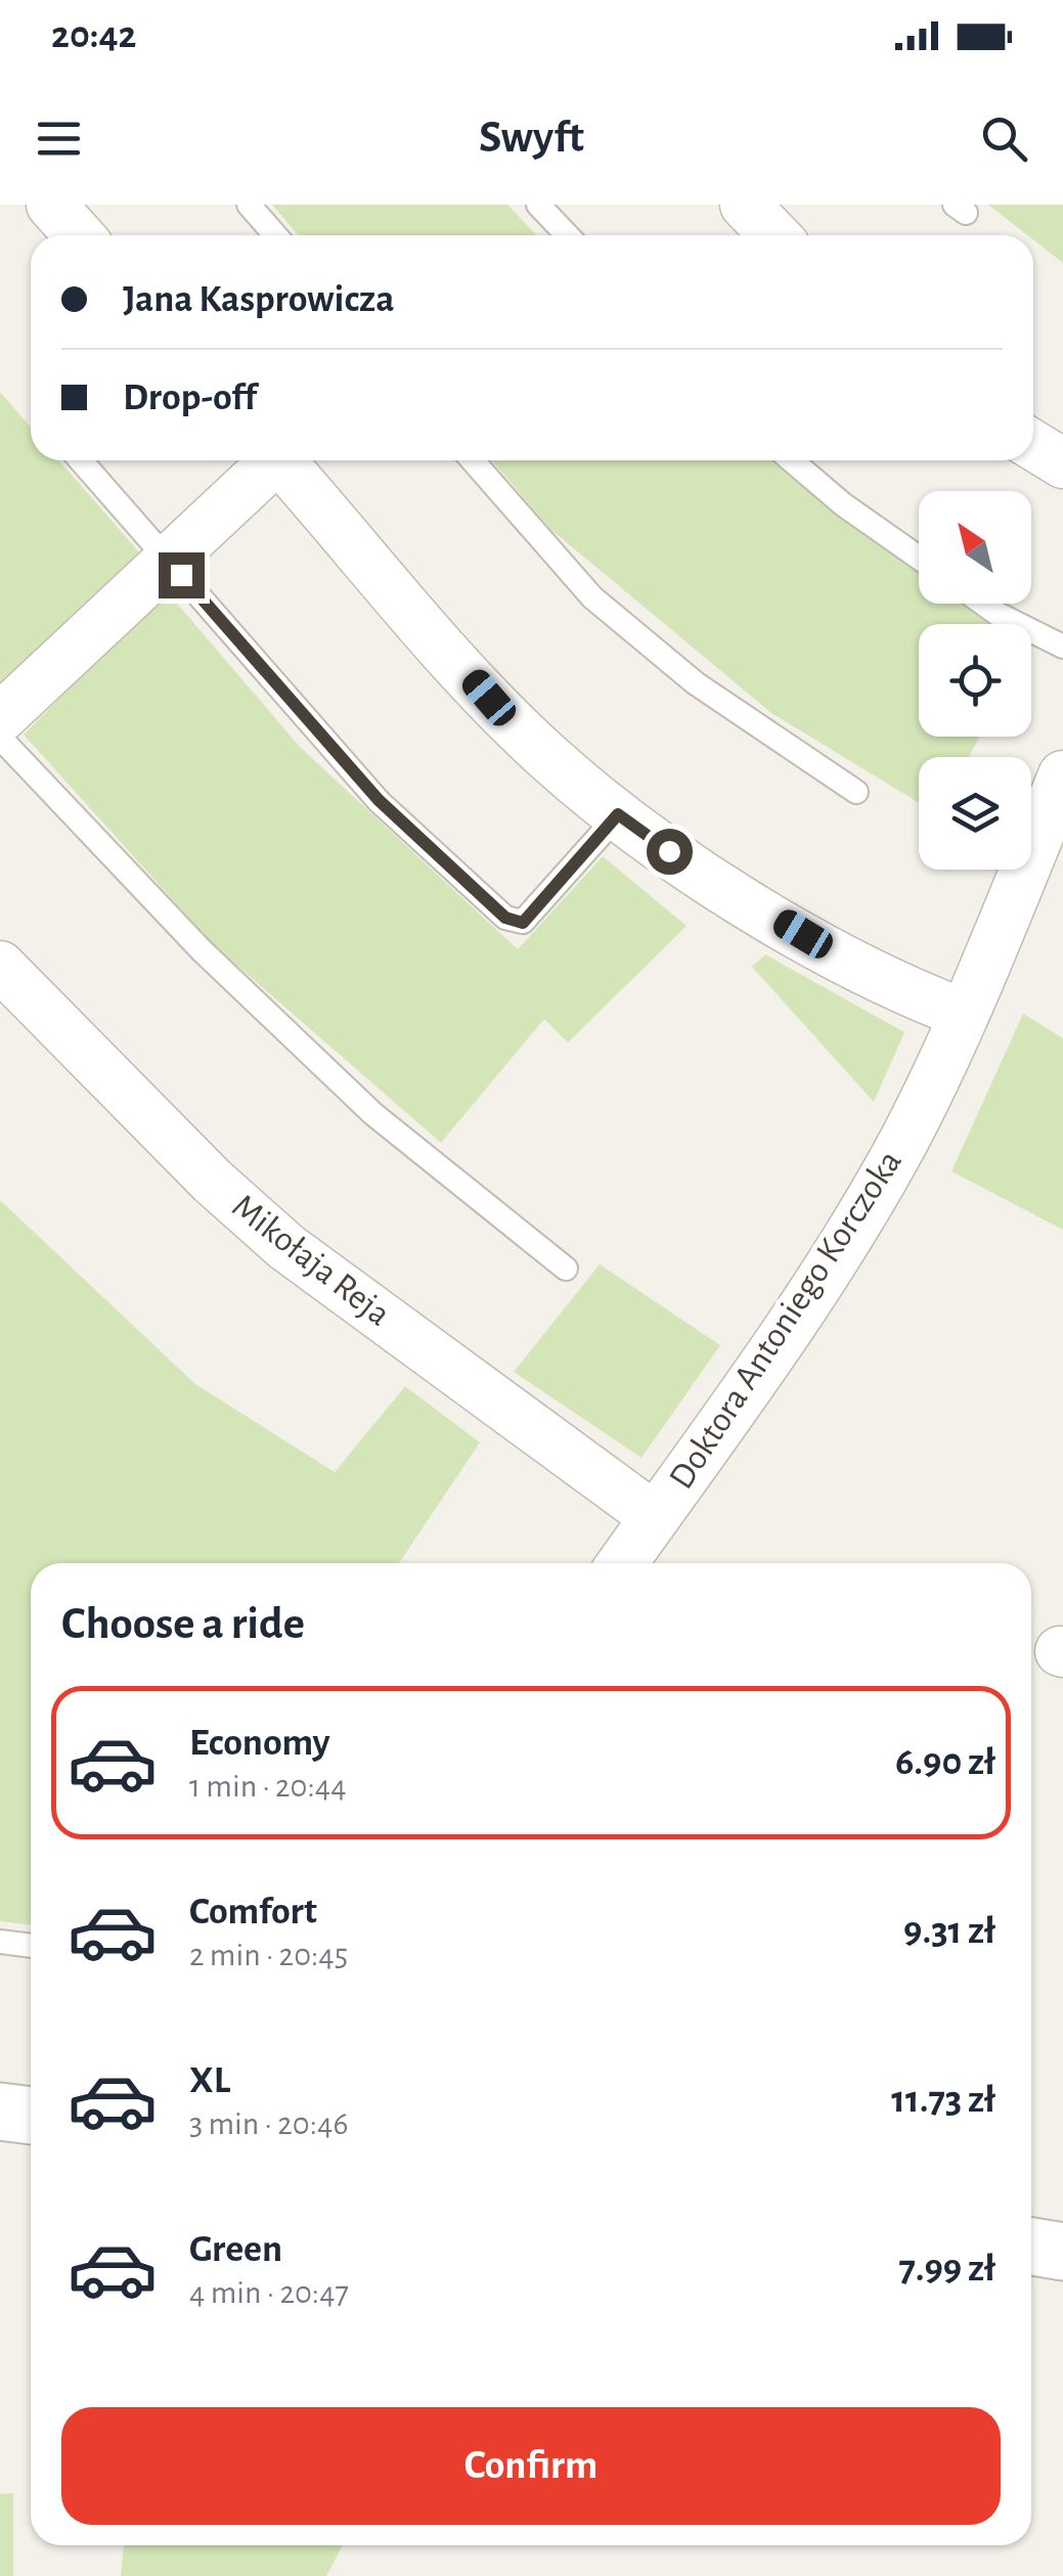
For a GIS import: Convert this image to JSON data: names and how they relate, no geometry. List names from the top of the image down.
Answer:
{
  "streets": {
    "street": ["Mikołaja Reja", "Doktora Antoniego Korczoka"]
  },
  "crossings": [
    ["Mikołaja Reja", "Doktora Antoniego Korczoka"]
  ],
  "north": "top left",
  "page": {
    "status": "20:42",
    "header": "Swyft",
    "banner": ["Jana Kasprowicza", "Drop-off"],
    "heading": "Choose a ride",
    "list": [
      {
        "name": "Economy",
        "note": "1 min · 20:44",
        "value": "6.90 zł"
      },
      {
        "name": "Comfort",
        "note": "2 min · 20:45",
        "value": "9.31 zł"
      },
      {
        "name": "XL",
        "note": "3 min · 20:46",
        "value": "11.73 zł"
      },
      {
        "name": "Green",
        "note": "4 min · 20:47",
        "value": "7.99 zł"
      }
    ],
    "buttons": "Confirm"
  }
}
